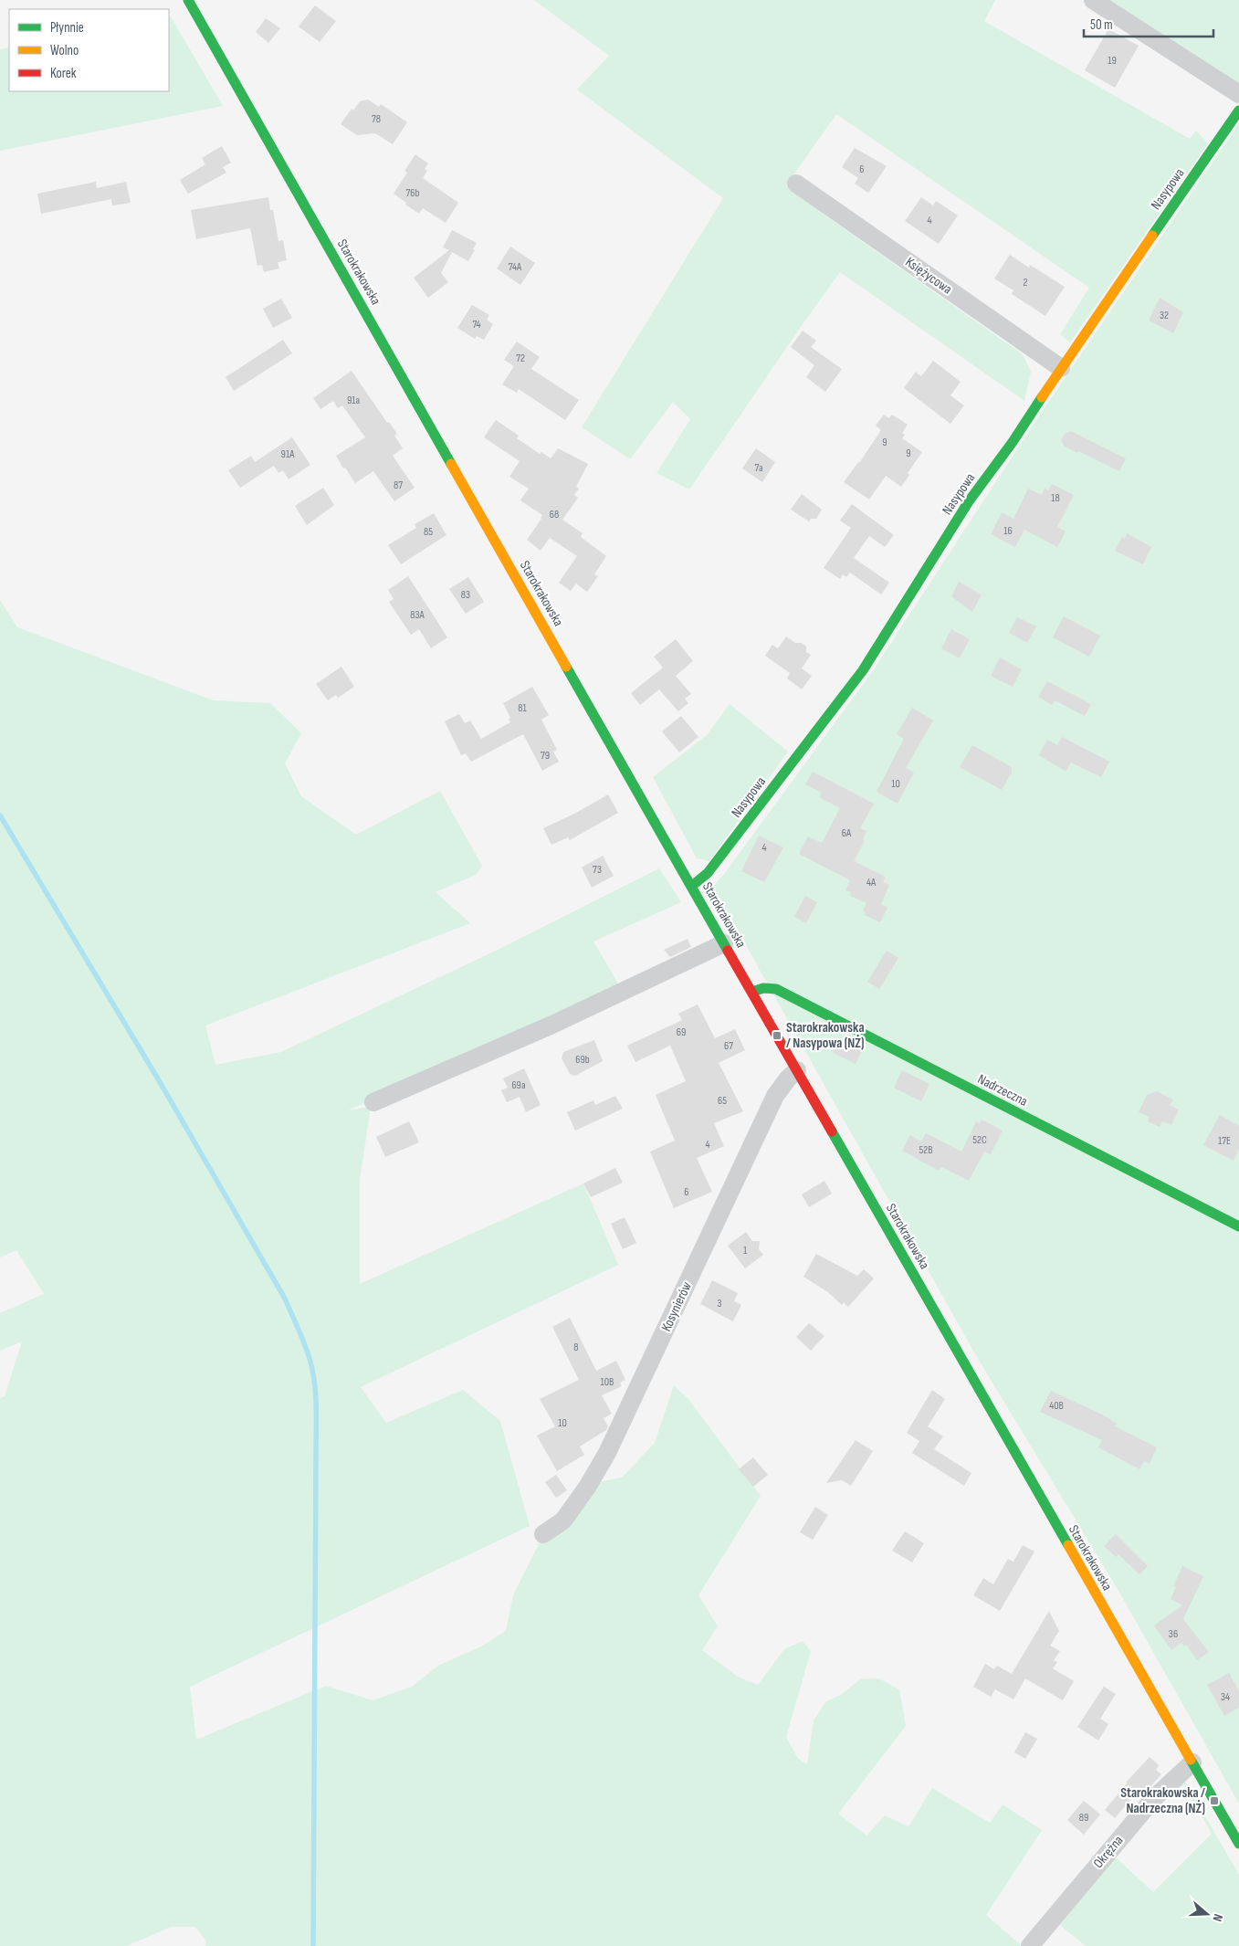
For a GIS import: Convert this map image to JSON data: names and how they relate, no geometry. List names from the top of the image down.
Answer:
{
  "streets": {
    "street": [
      "Nasypowa",
      "Starokrakowska",
      "Księżycowa",
      "Nadrzeczna",
      "Kosynierów",
      "Okrężna"
    ]
  },
  "crossings": [
    ["Nasypowa", "Starokrakowska"],
    ["Nasypowa", "Księżycowa"],
    ["Starokrakowska", "Nadrzeczna"],
    ["Starokrakowska", "Kosynierów"],
    ["Starokrakowska", "Okrężna"]
  ],
  "places": {
    "transit": ["Starokrakowska / Nasypowa (NŻ)", "Starokrakowska / Nadrzeczna (NŻ)"]
  },
  "house_numbers": [
    "19",
    "78",
    "6",
    "76b",
    "4",
    "74A",
    "2",
    "32",
    "74",
    "72",
    "91a",
    "9",
    "9",
    "91A",
    "7a",
    "87",
    "18",
    "68",
    "16",
    "85",
    "83",
    "83A",
    "81",
    "79",
    "10",
    "6A",
    "4",
    "73",
    "4A",
    "69",
    "67",
    "69b",
    "69a",
    "65",
    "52C",
    "17E",
    "4",
    "52B",
    "6",
    "1",
    "3",
    "8",
    "10B",
    "40B",
    "10",
    "36",
    "34",
    "89"
  ],
  "legend": ["Płynnie", "Wolno", "Korek"],
  "scale_bar": "50 m",
  "north": "right"
}
